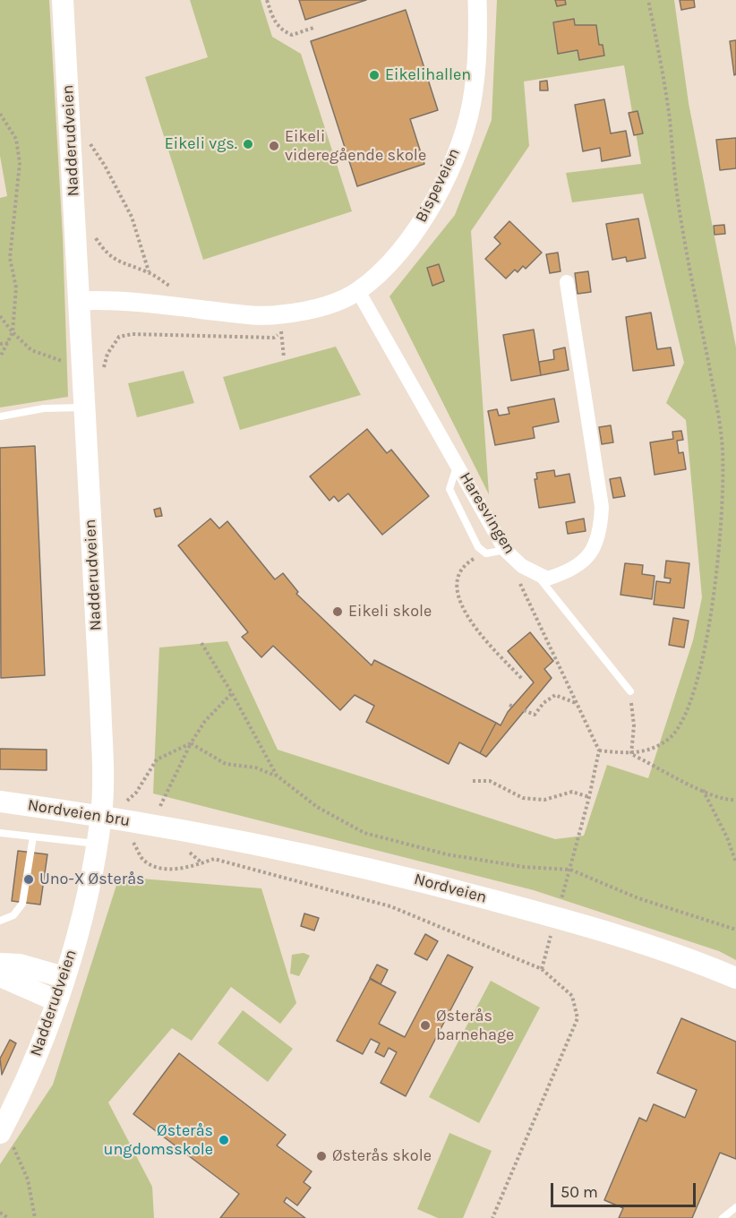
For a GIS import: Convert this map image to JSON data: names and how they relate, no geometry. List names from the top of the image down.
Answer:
{
  "streets": {
    "main road": ["Nadderudveien", "Nordveien bru", "Nordveien"],
    "street": ["Bispeveien", "Haresvingen"]
  },
  "crossings": [
    ["Nadderudveien", "Bispeveien"],
    ["Bispeveien", "Haresvingen"],
    ["Nordveien bru", "Nordveien"]
  ],
  "places": [
    "Eikelihallen",
    "Eikeli vgs.",
    "Eikeli videregående skole",
    "Eikeli skole",
    "Uno-X Østerås",
    "Østerås barnehage",
    "Østerås ungdomsskole",
    "Østerås skole"
  ],
  "scale_bar": "50 m"
}
